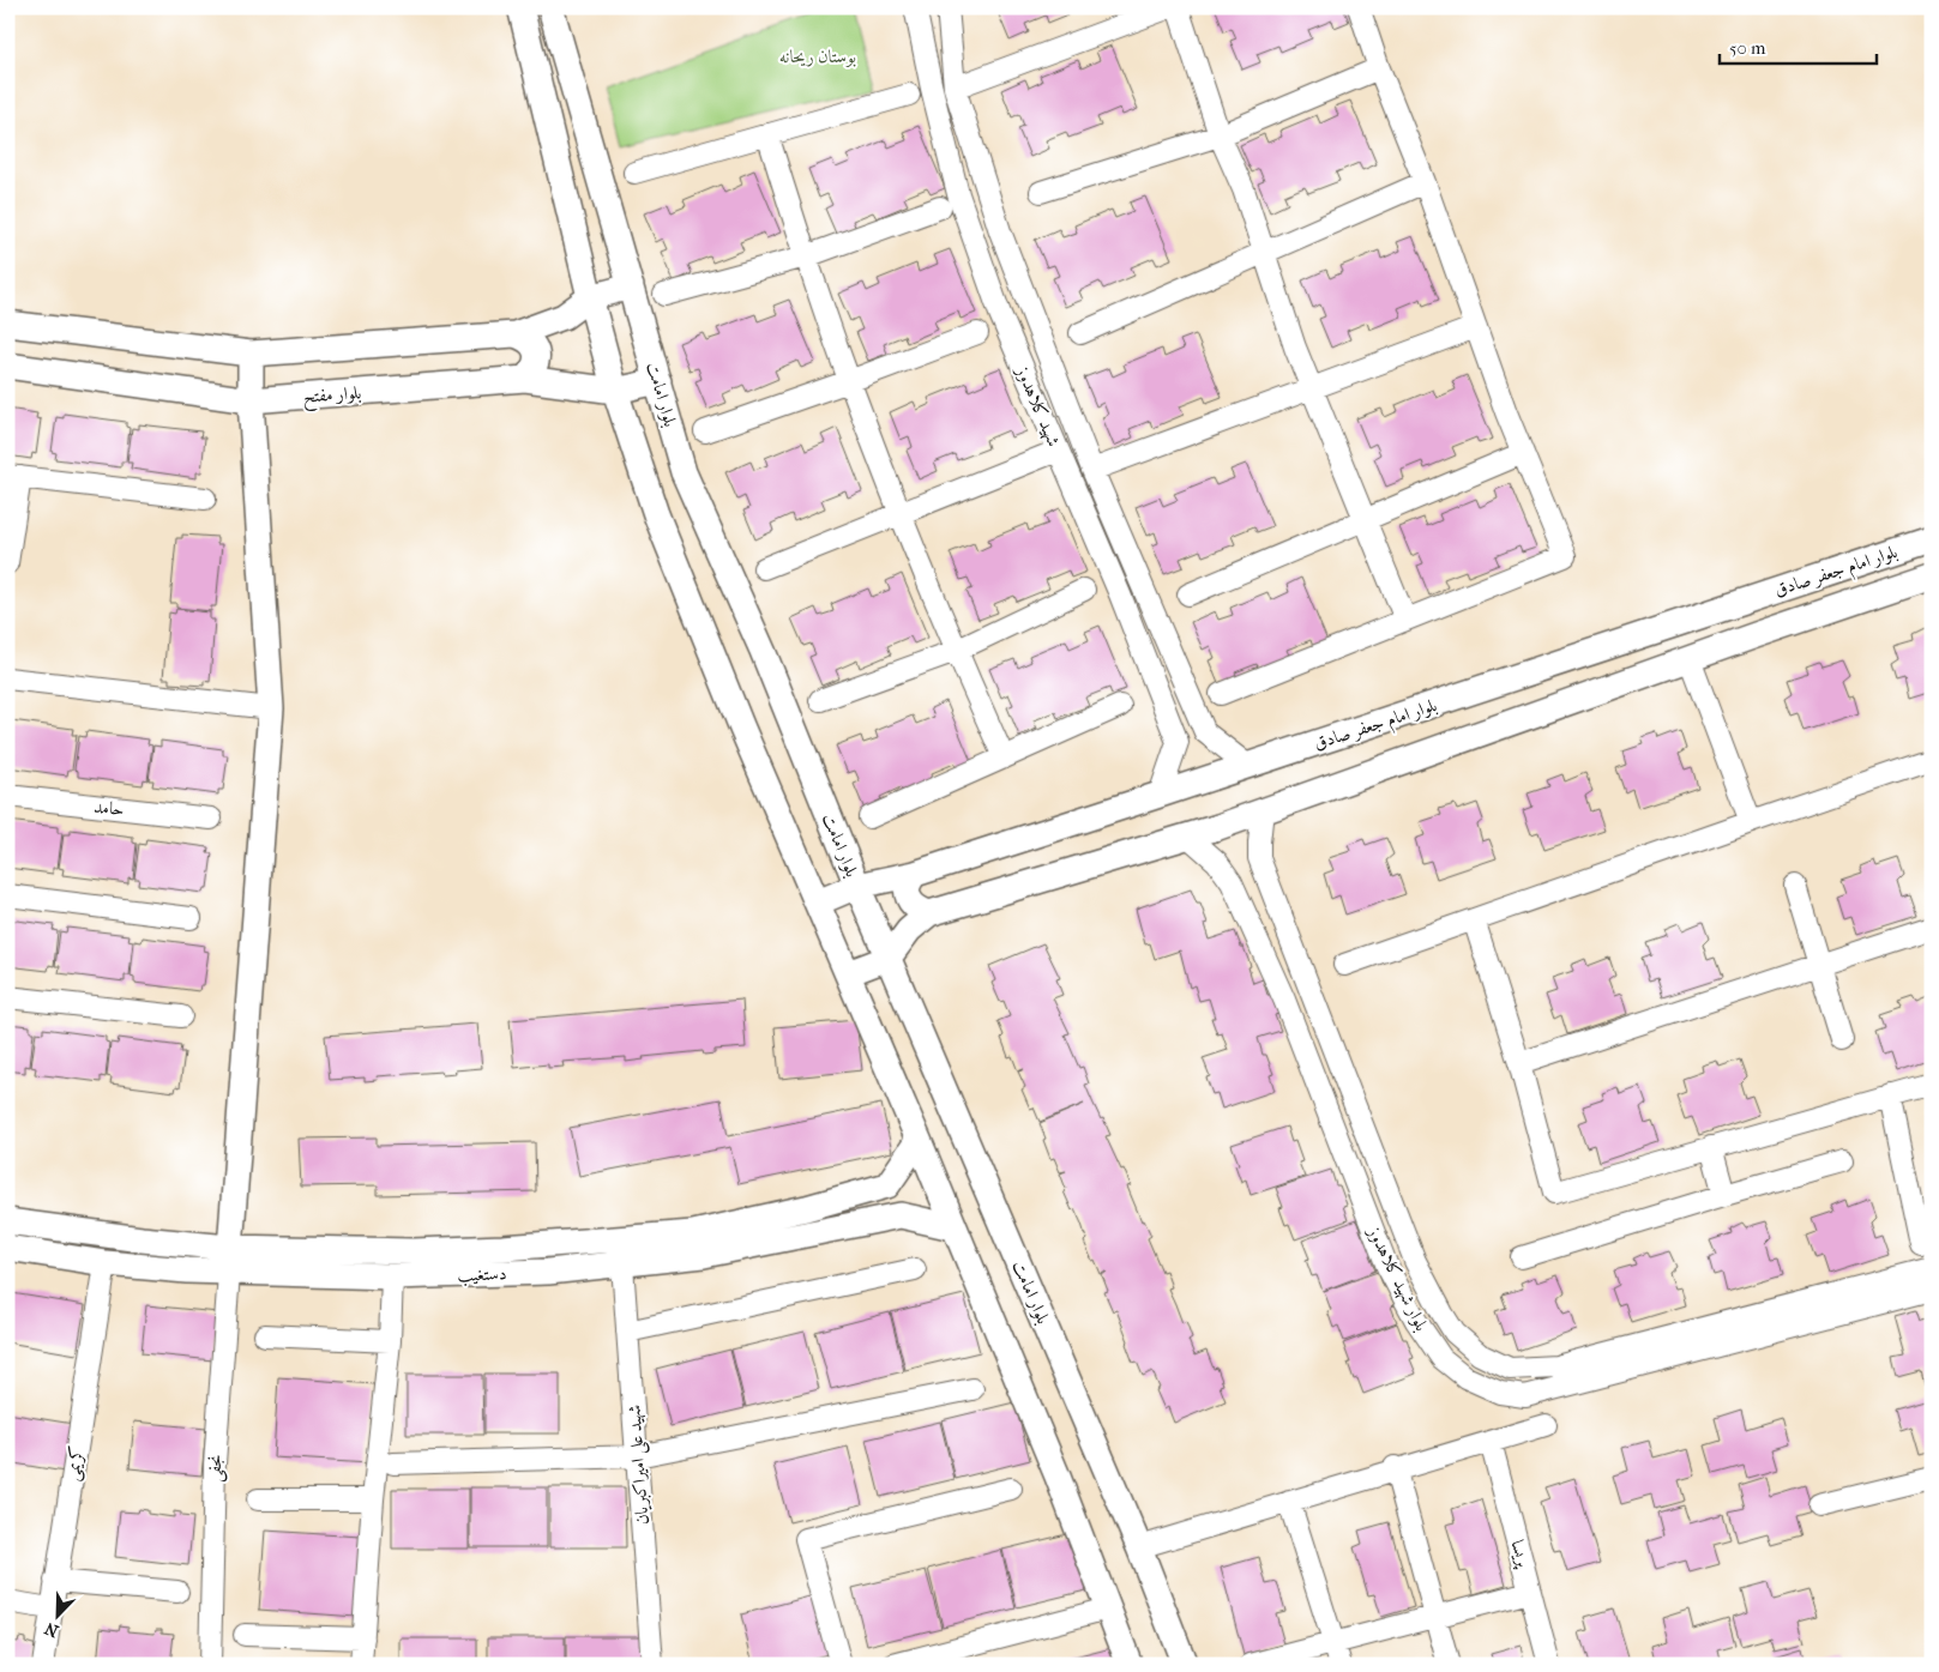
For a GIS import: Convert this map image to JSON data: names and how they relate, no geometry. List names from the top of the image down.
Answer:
{
  "streets": {
    "street": [
      "بلوار مفتح",
      "بلوار امامت",
      "شهید کلاهدوز",
      "بلوار امام جعفر صادق",
      "حامد",
      "دستغیب",
      "بلوار شهید کلاهدوز",
      "کریمی",
      "شهید علی امیراکبریان",
      "نجفی",
      "پریسا"
    ]
  },
  "crossings": [
    ["بلوار مفتح", "بلوار امامت"],
    ["بلوار امامت", "بلوار امام جعفر صادق"],
    ["شهید کلاهدوز", "بلوار امام جعفر صادق"],
    ["بلوار امام جعفر صادق", "بلوار شهید کلاهدوز"],
    ["دستغیب", "کریمی"],
    ["دستغیب", "شهید علی امیراکبریان"],
    ["دستغیب", "نجفی"]
  ],
  "parks": ["بوستان ریحانه"],
  "scale_bar": "50 m",
  "north": "bottom left"
}
